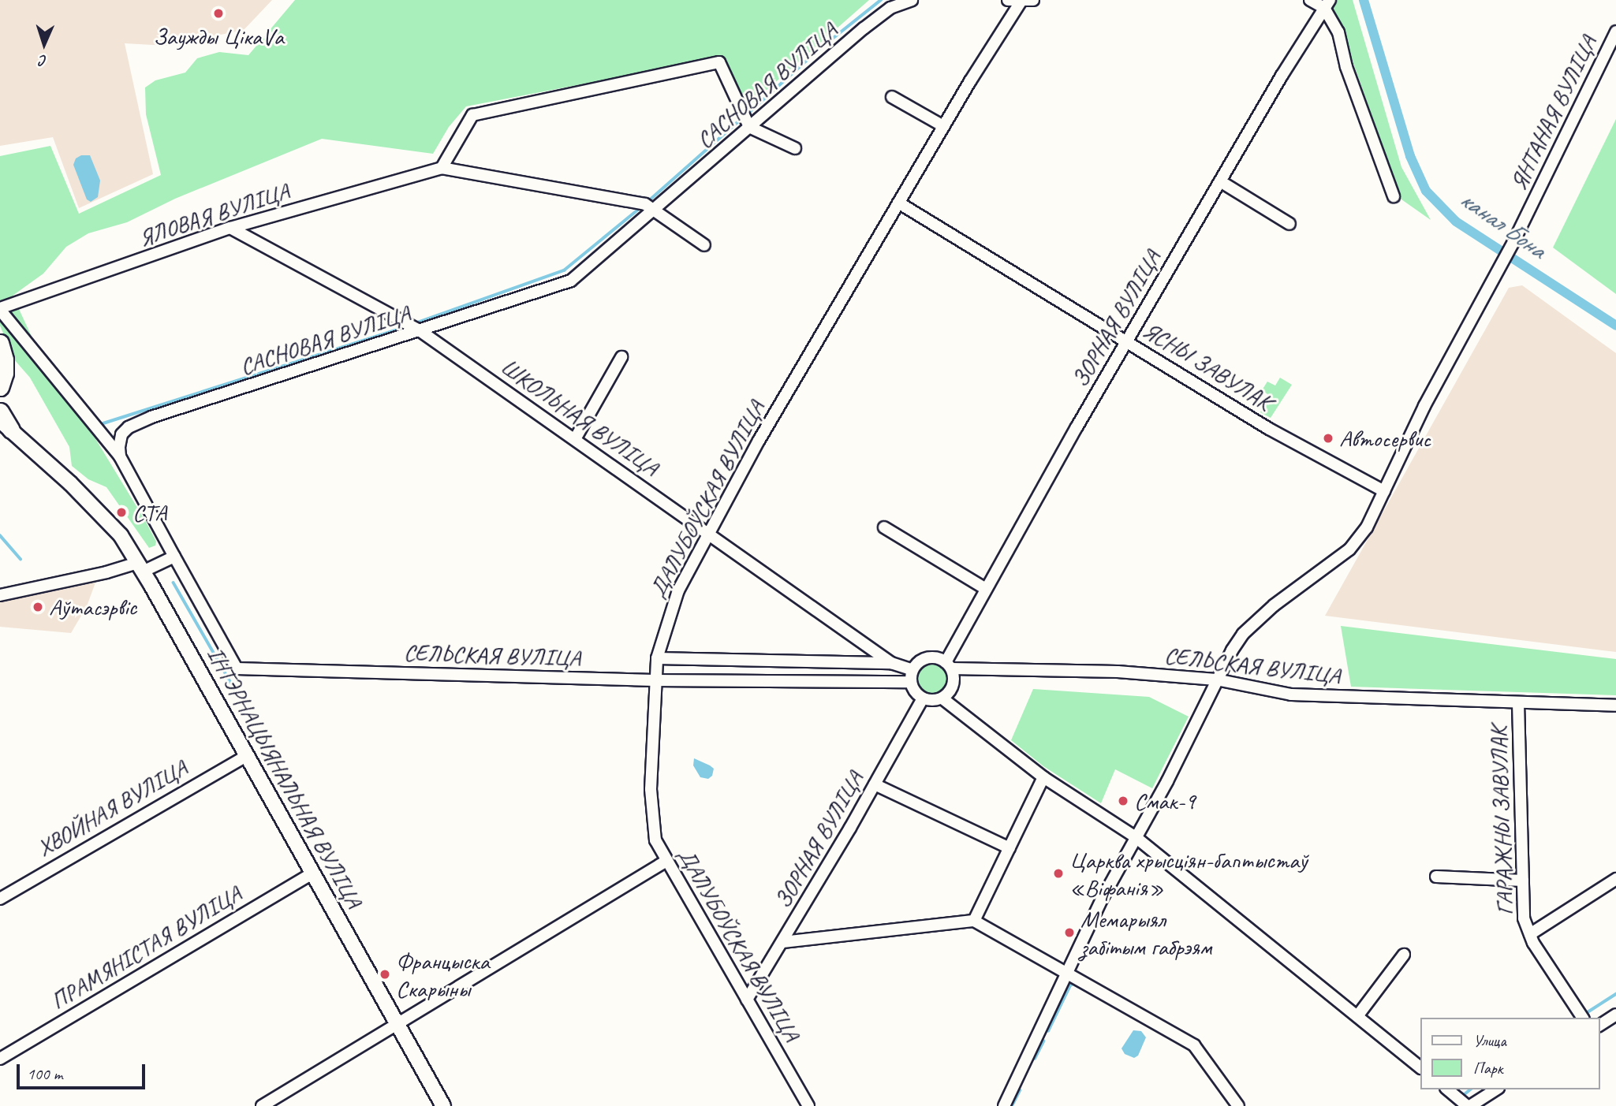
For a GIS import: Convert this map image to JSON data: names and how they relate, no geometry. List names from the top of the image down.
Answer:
{
  "streets": {
    "main road": ["ІНТЭРНАЦЫЯНАЛЬНАЯ ВУЛІЦА"],
    "street": [
      "САСНОВАЯ ВУЛІЦА",
      "ЯНТАНАЯ ВУЛІЦА",
      "ЯЛОВАЯ ВУЛІЦА",
      "ЗОРНАЯ ВУЛІЦА",
      "ЯСНЫ ЗАВУЛАК",
      "ШКОЛЬНАЯ ВУЛІЦА",
      "ДАЛУБОЎСКАЯ ВУЛІЦА",
      "СЕЛЬСКАЯ ВУЛІЦА",
      "ХВОЙНАЯ ВУЛІЦА",
      "ГАРАЖНЫ ЗАВУЛАК",
      "ПРАМЯНІСТАЯ ВУЛІЦА"
    ]
  },
  "crossings": [
    ["САСНОВАЯ ВУЛІЦА", "ЯЛОВАЯ ВУЛІЦА"],
    ["САСНОВАЯ ВУЛІЦА", "ШКОЛЬНАЯ ВУЛІЦА"],
    ["ЯНТАНАЯ ВУЛІЦА", "ЯСНЫ ЗАВУЛАК"],
    ["ЯНТАНАЯ ВУЛІЦА", "СЕЛЬСКАЯ ВУЛІЦА"],
    ["ЯЛОВАЯ ВУЛІЦА", "ШКОЛЬНАЯ ВУЛІЦА"],
    ["ЗОРНАЯ ВУЛІЦА", "ЯСНЫ ЗАВУЛАК"],
    ["ЗОРНАЯ ВУЛІЦА", "ДАЛУБОЎСКАЯ ВУЛІЦА"],
    ["ЗОРНАЯ ВУЛІЦА", "СЕЛЬСКАЯ ВУЛІЦА"],
    ["ЯСНЫ ЗАВУЛАК", "ДАЛУБОЎСКАЯ ВУЛІЦА"],
    ["ШКОЛЬНАЯ ВУЛІЦА", "ДАЛУБОЎСКАЯ ВУЛІЦА"],
    ["ДАЛУБОЎСКАЯ ВУЛІЦА", "СЕЛЬСКАЯ ВУЛІЦА"],
    ["СЕЛЬСКАЯ ВУЛІЦА", "ГАРАЖНЫ ЗАВУЛАК"],
    ["ІНТЭРНАЦЫЯНАЛЬНАЯ ВУЛІЦА", "ХВОЙНАЯ ВУЛІЦА"],
    ["ІНТЭРНАЦЫЯНАЛЬНАЯ ВУЛІЦА", "ПРАМЯНІСТАЯ ВУЛІЦА"]
  ],
  "water": ["канал Бона"],
  "places": [
    "Заужды ЦікаVа",
    "Автосервис",
    "СТА",
    "Аўтасэрвіс",
    "Смак-9",
    "Царква хрысціян-баптыстаў «Віфанія»",
    "Мемарыял забітым габрэям",
    "Францыска Скарыны"
  ],
  "legend": ["Улица", "Парк"],
  "scale_bar": "100 m",
  "north": "bottom"
}
